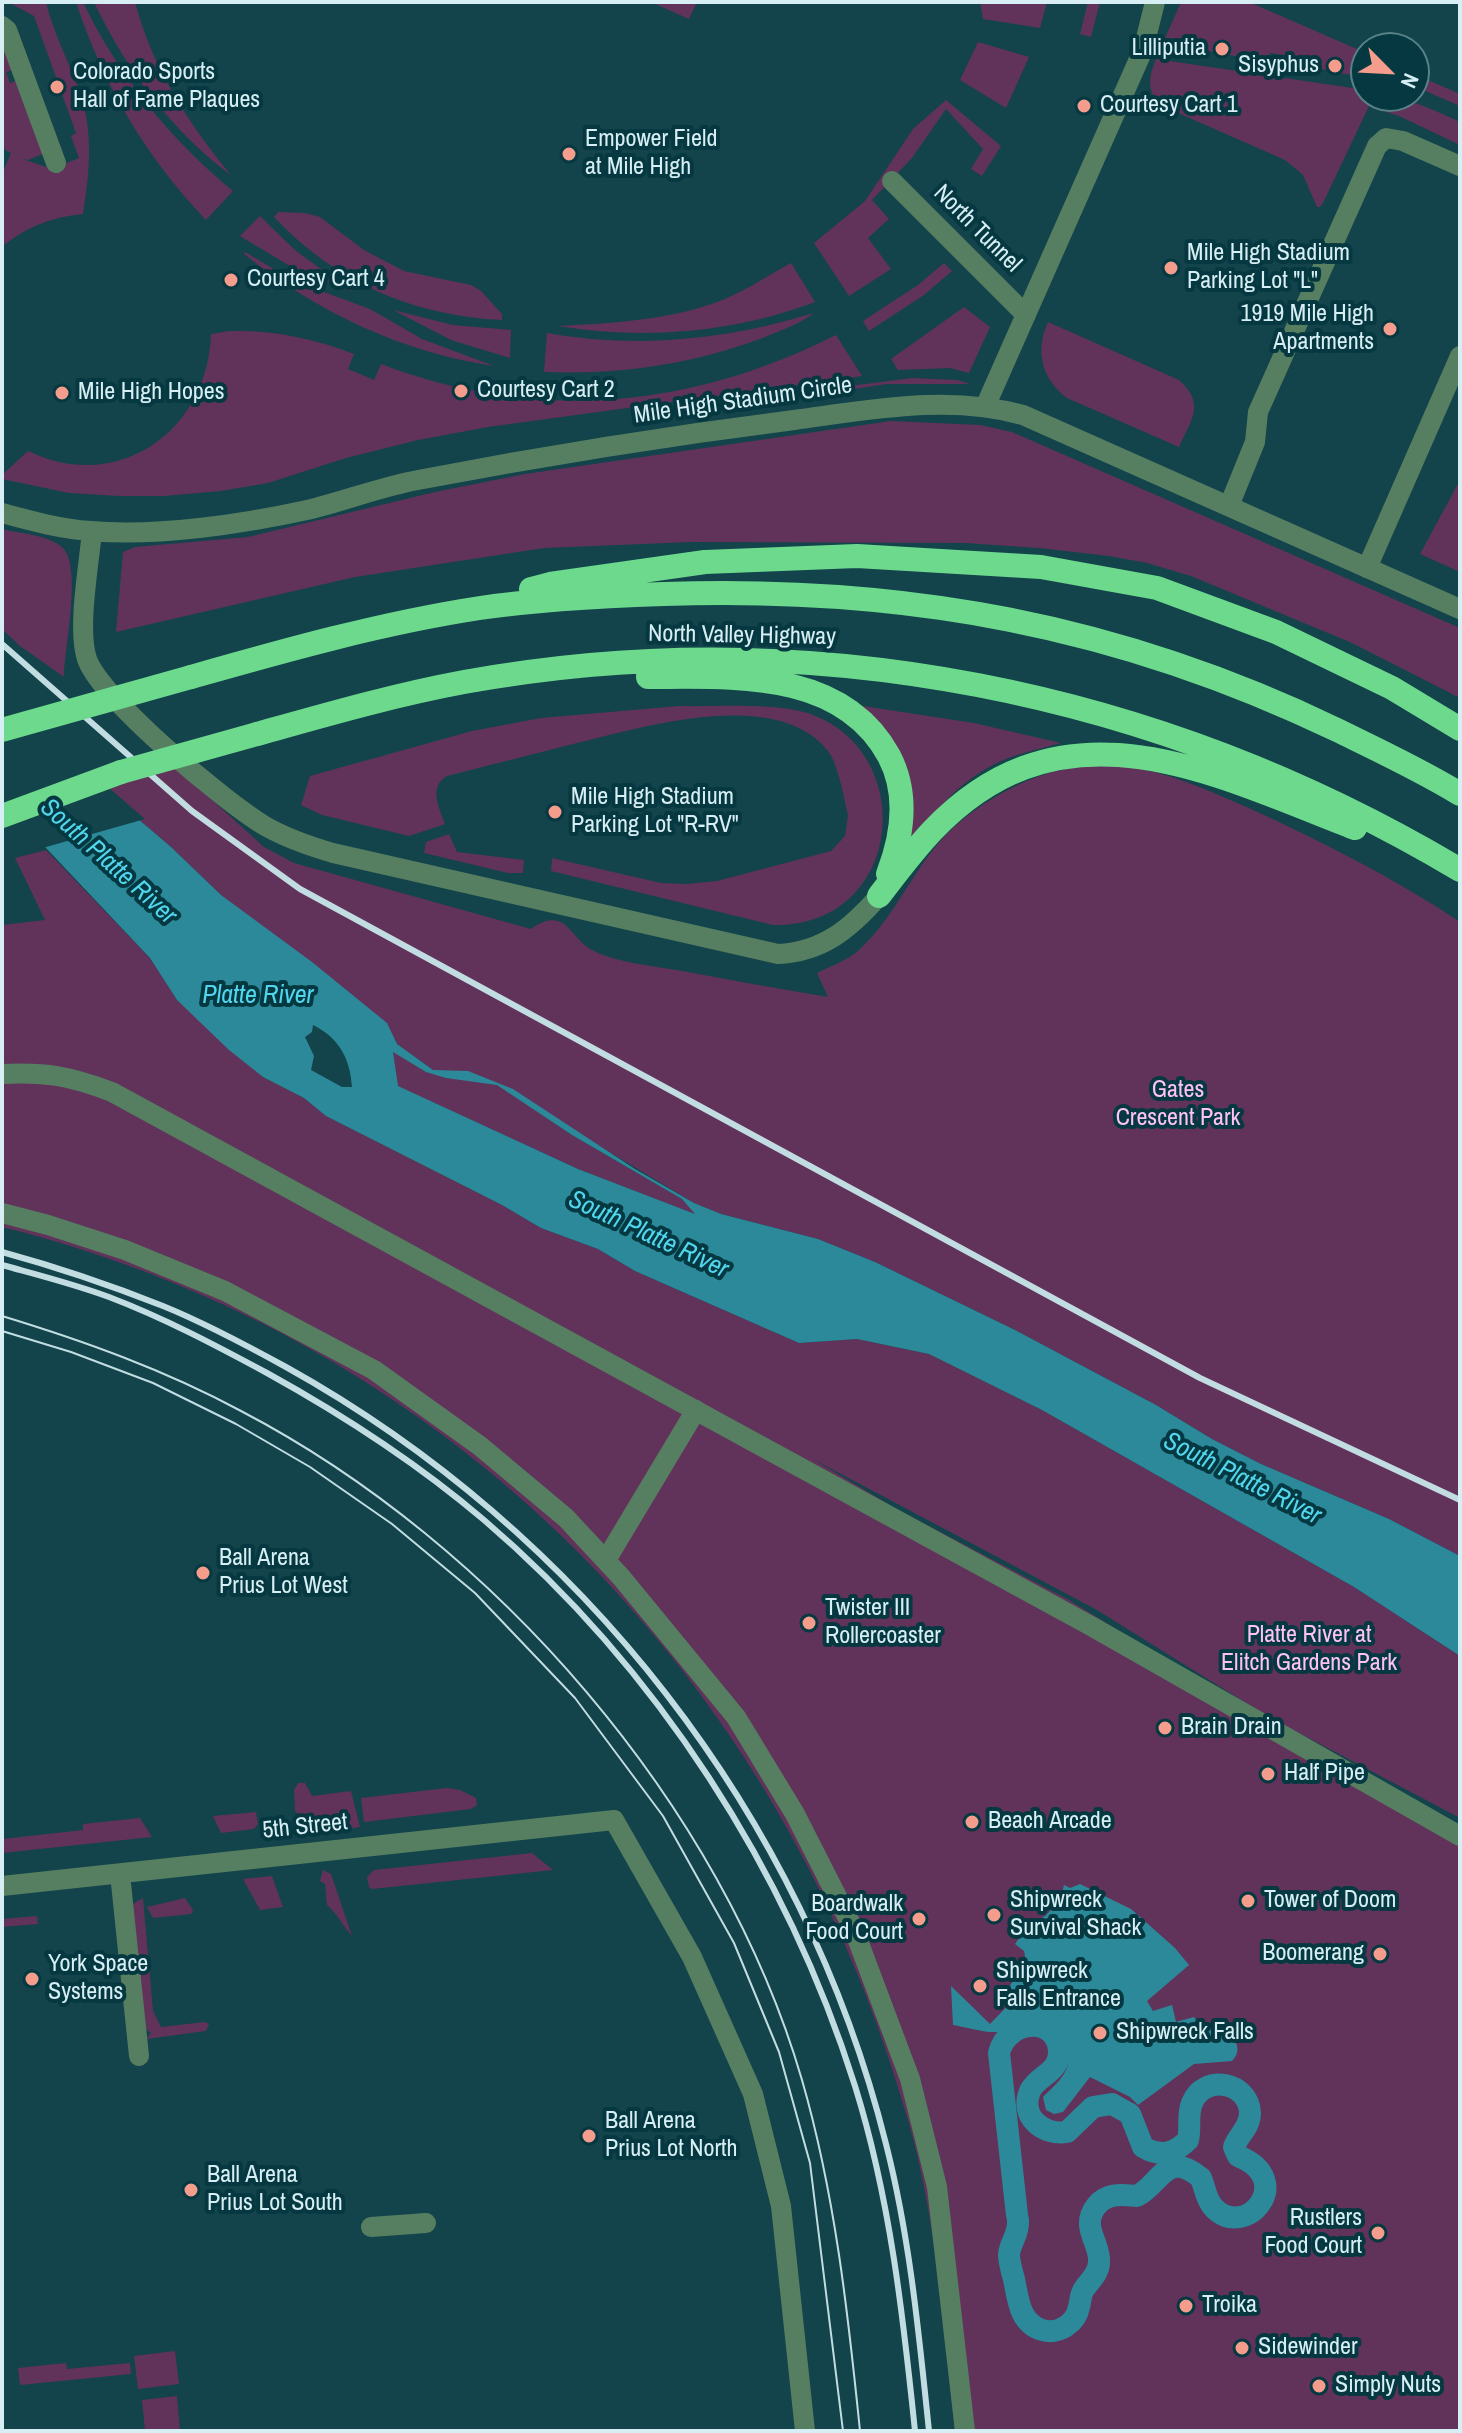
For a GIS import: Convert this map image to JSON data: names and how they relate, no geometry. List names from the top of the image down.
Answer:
{
  "streets": {
    "highway": ["North Valley Highway"],
    "street": ["North Tunnel", "Mile High Stadium Circle", "5th Street"]
  },
  "water": ["South Platte River", "Platte River"],
  "parks": ["Gates Crescent Park", "Platte River at Elitch Gardens Park"],
  "places": [
    "Lilliputia",
    "Sisyphus",
    "Colorado Sports Hall of Fame Plaques",
    "Courtesy Cart 1",
    "Empower Field at Mile High",
    "Mile High Stadium Parking Lot \"L\"",
    "Courtesy Cart 4",
    "1919 Mile High Apartments",
    "Courtesy Cart 2",
    "Mile High Hopes",
    "Mile High Stadium Parking Lot \"R-RV\"",
    "Ball Arena Prius Lot West",
    "Twister III Rollercoaster",
    "Brain Drain",
    "Half Pipe",
    "Beach Arcade",
    "Tower of Doom",
    "Shipwreck Survival Shack",
    "Boardwalk Food Court",
    "Boomerang",
    "York Space Systems",
    "Shipwreck Falls Entrance",
    "Shipwreck Falls",
    "Ball Arena Prius Lot North",
    "Ball Arena Prius Lot South",
    "Rustlers Food Court",
    "Troika",
    "Sidewinder",
    "Simply Nuts"
  ],
  "north": "bottom right"
}
